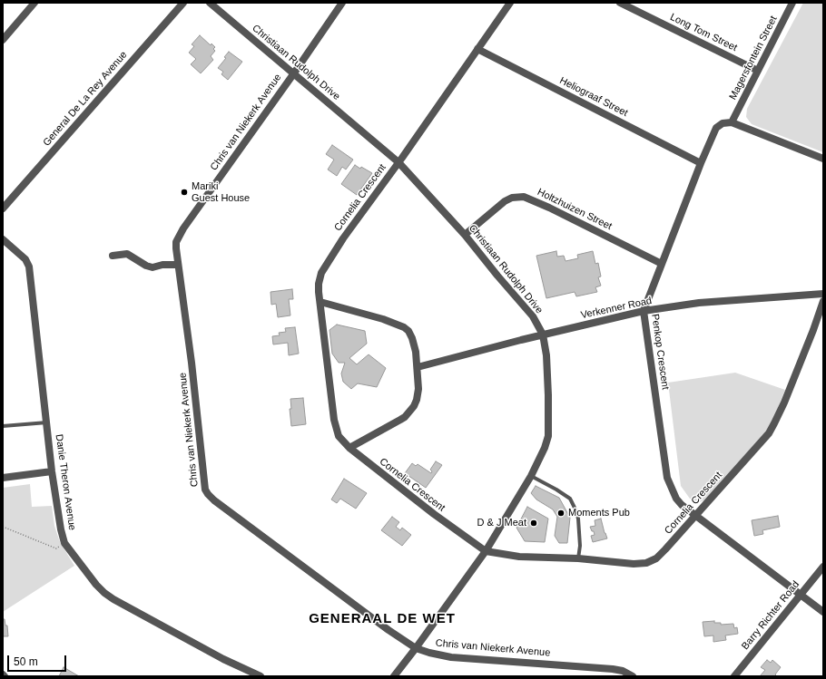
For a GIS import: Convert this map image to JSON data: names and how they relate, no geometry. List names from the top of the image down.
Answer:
{
  "streets": {
    "street": [
      "Long Tom Street",
      "Magersfontein Street",
      "Christiaan Rudolph Drive",
      "Heliograaf Street",
      "General De La Rey Avenue",
      "Chris van Niekerk Avenue",
      "Cornelia Crescent",
      "Holtzhuizen Street",
      "Verkenner Road",
      "Penkop Crescent",
      "Danie Theron Avenue",
      "Barry Richter Road"
    ]
  },
  "crossings": [
    ["Long Tom Street", "Magersfontein Street"],
    ["Magersfontein Street", "Penkop Crescent"],
    ["Christiaan Rudolph Drive", "Chris van Niekerk Avenue"],
    ["Christiaan Rudolph Drive", "Cornelia Crescent"],
    ["Christiaan Rudolph Drive", "Holtzhuizen Street"],
    ["Christiaan Rudolph Drive", "Verkenner Road"],
    ["Heliograaf Street", "Cornelia Crescent"],
    ["Heliograaf Street", "Penkop Crescent"],
    ["Cornelia Crescent", "Penkop Crescent"],
    ["Holtzhuizen Street", "Penkop Crescent"],
    ["Verkenner Road", "Penkop Crescent"],
    ["Penkop Crescent", "Barry Richter Road"]
  ],
  "districts": ["GENERAAL DE WET"],
  "places": ["Mariki Guest House", "Moments Pub", "D & J Meat"],
  "scale_bar": "50 m"
}
